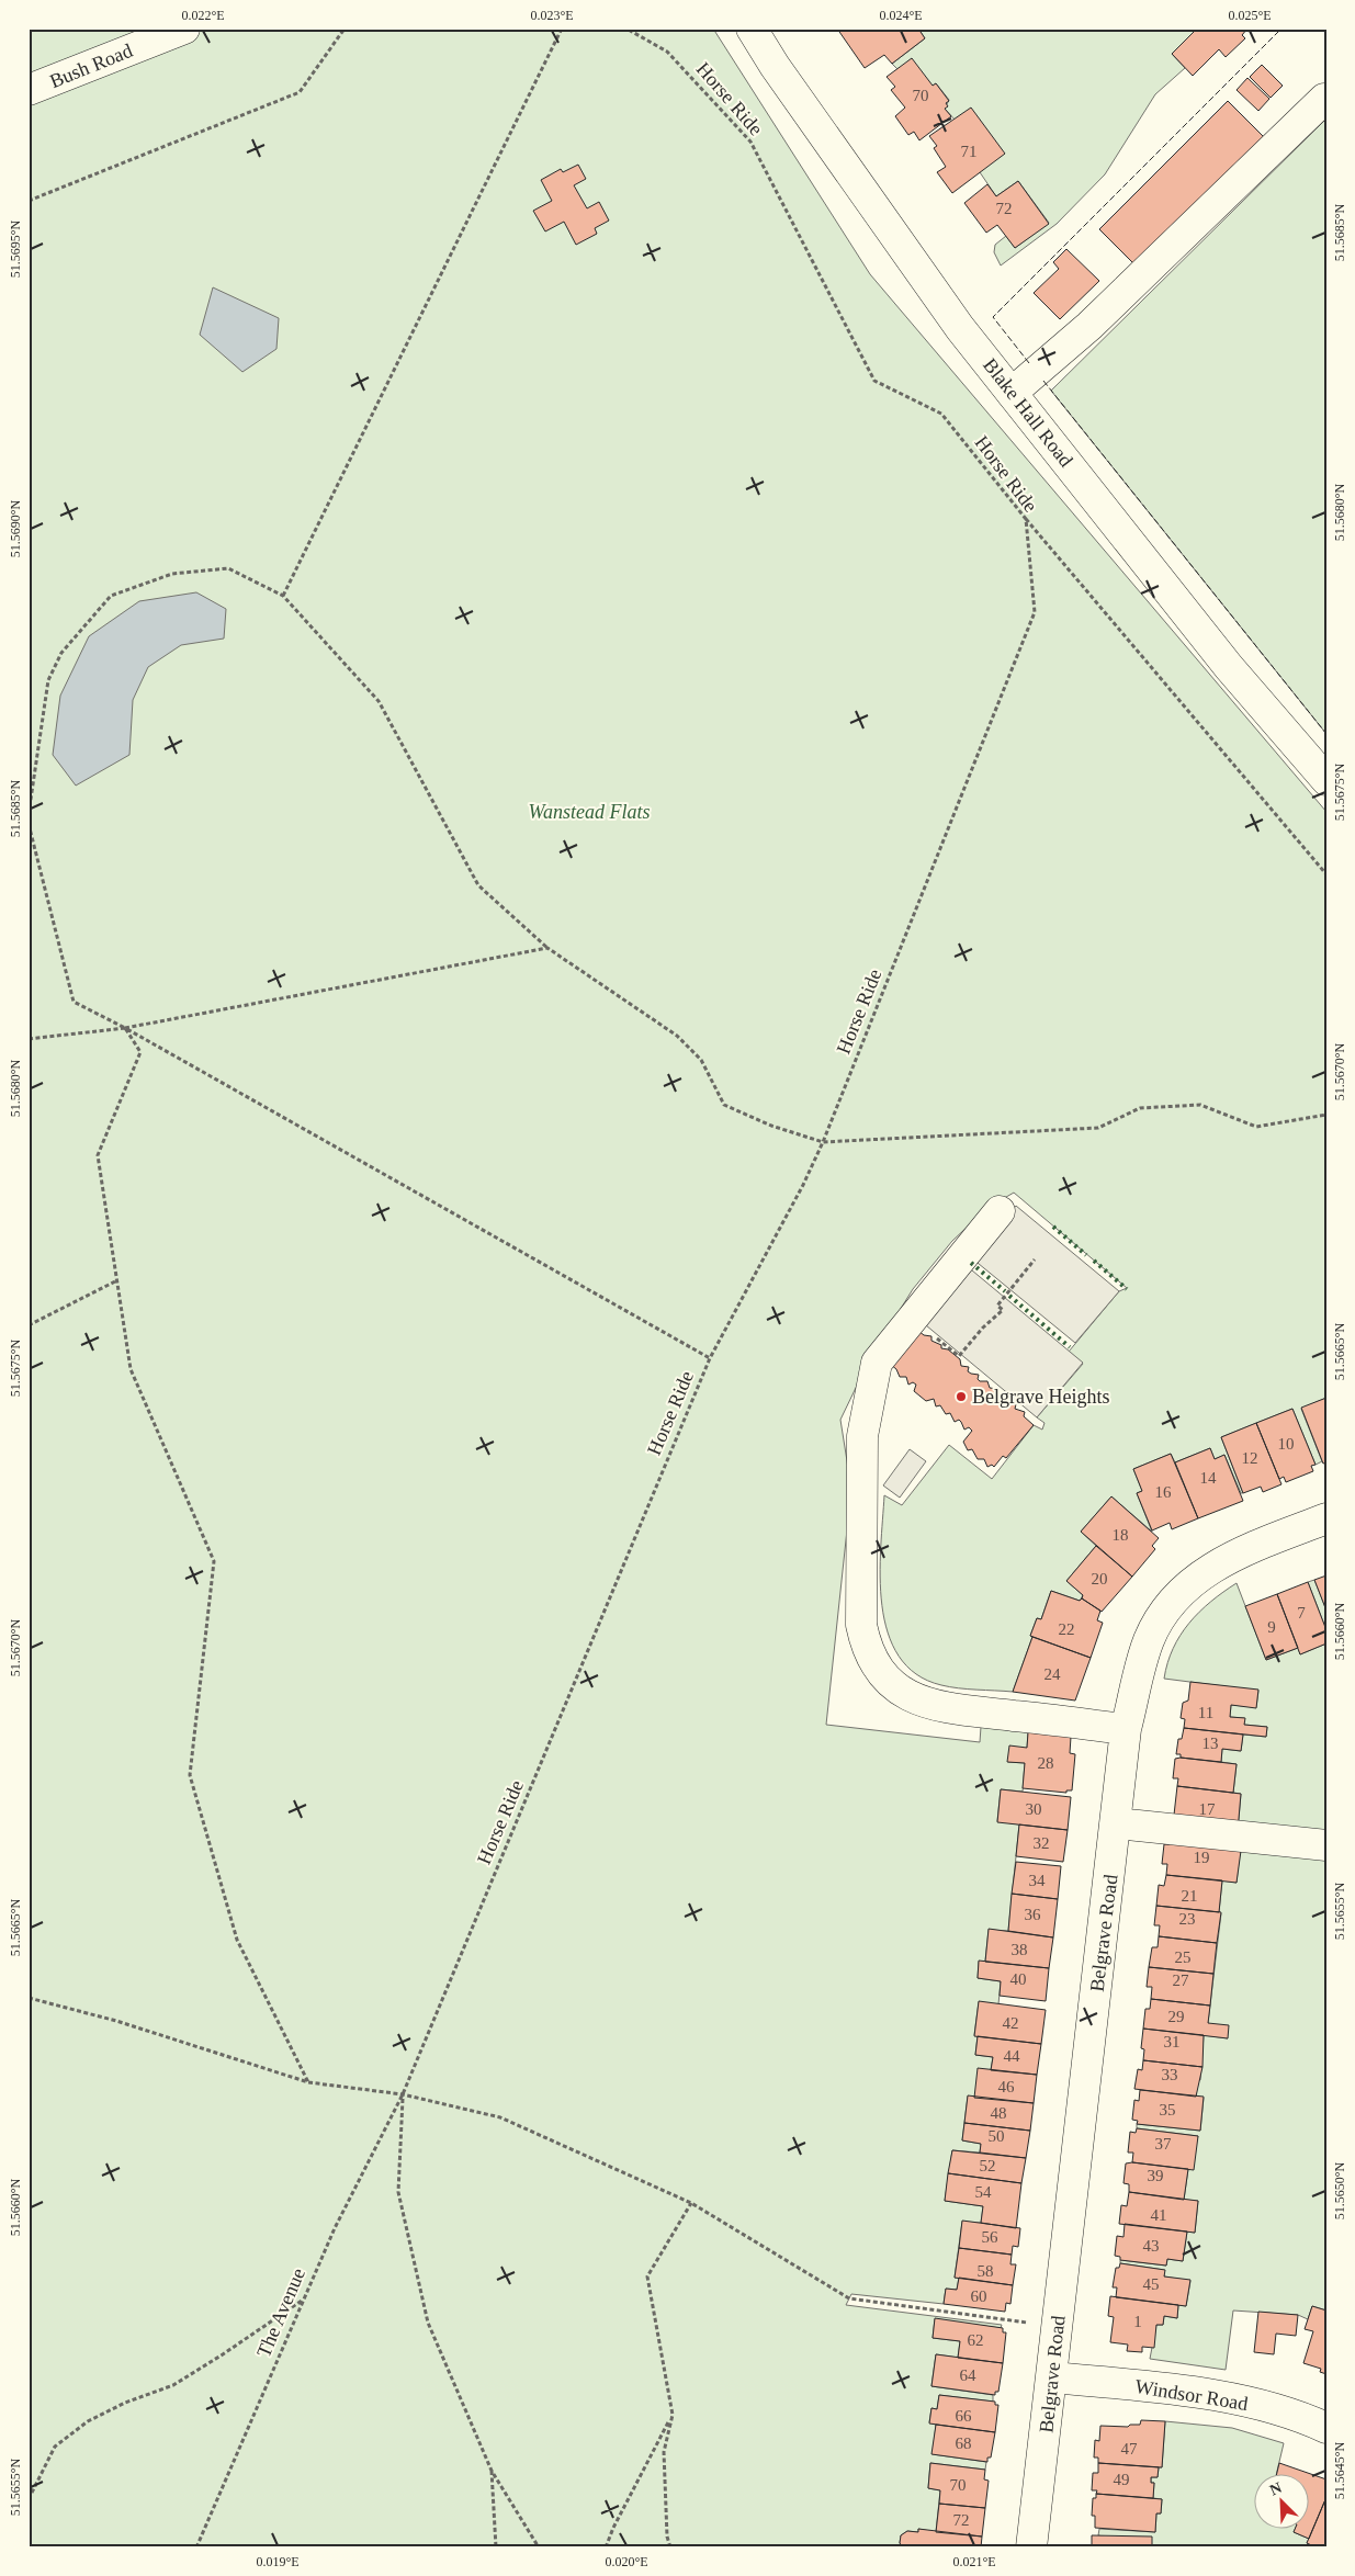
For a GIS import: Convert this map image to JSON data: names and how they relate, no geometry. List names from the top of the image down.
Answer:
{
  "streets": {
    "street": [
      "Bush Road",
      "Blake Hall Road",
      "Belgrave Road",
      "Windsor Road"
    ],
    "path": ["Horse Ride", "The Avenue"]
  },
  "crossings": [
    ["Horse Ride", "The Avenue"],
    ["Belgrave Road", "Windsor Road"]
  ],
  "parks": ["Wanstead Flats"],
  "places": ["Belgrave Heights"],
  "house_numbers": [
    "70",
    "71",
    "72",
    "10",
    "12",
    "14",
    "16",
    "18",
    "20",
    "7",
    "9",
    "22",
    "24",
    "11",
    "13",
    "28",
    "30",
    "17",
    "32",
    "19",
    "34",
    "21",
    "36",
    "23",
    "38",
    "25",
    "40",
    "27",
    "29",
    "42",
    "31",
    "44",
    "33",
    "46",
    "35",
    "48",
    "50",
    "37",
    "52",
    "39",
    "54",
    "41",
    "56",
    "43",
    "58",
    "45",
    "60",
    "1",
    "62",
    "64",
    "66",
    "68",
    "47",
    "49",
    "70",
    "72"
  ],
  "north": "top left",
  "coordinates": [
    "0.022°E",
    "0.023°E",
    "0.024°E",
    "0.025°E",
    "51.5685°N",
    "51.5695°N",
    "51.5680°N",
    "51.5690°N",
    "51.5675°N",
    "51.5670°N",
    "51.5665°N",
    "51.5660°N",
    "51.5655°N",
    "51.5650°N",
    "51.5645°N",
    "0.019°E",
    "0.020°E",
    "0.021°E"
  ]
}
